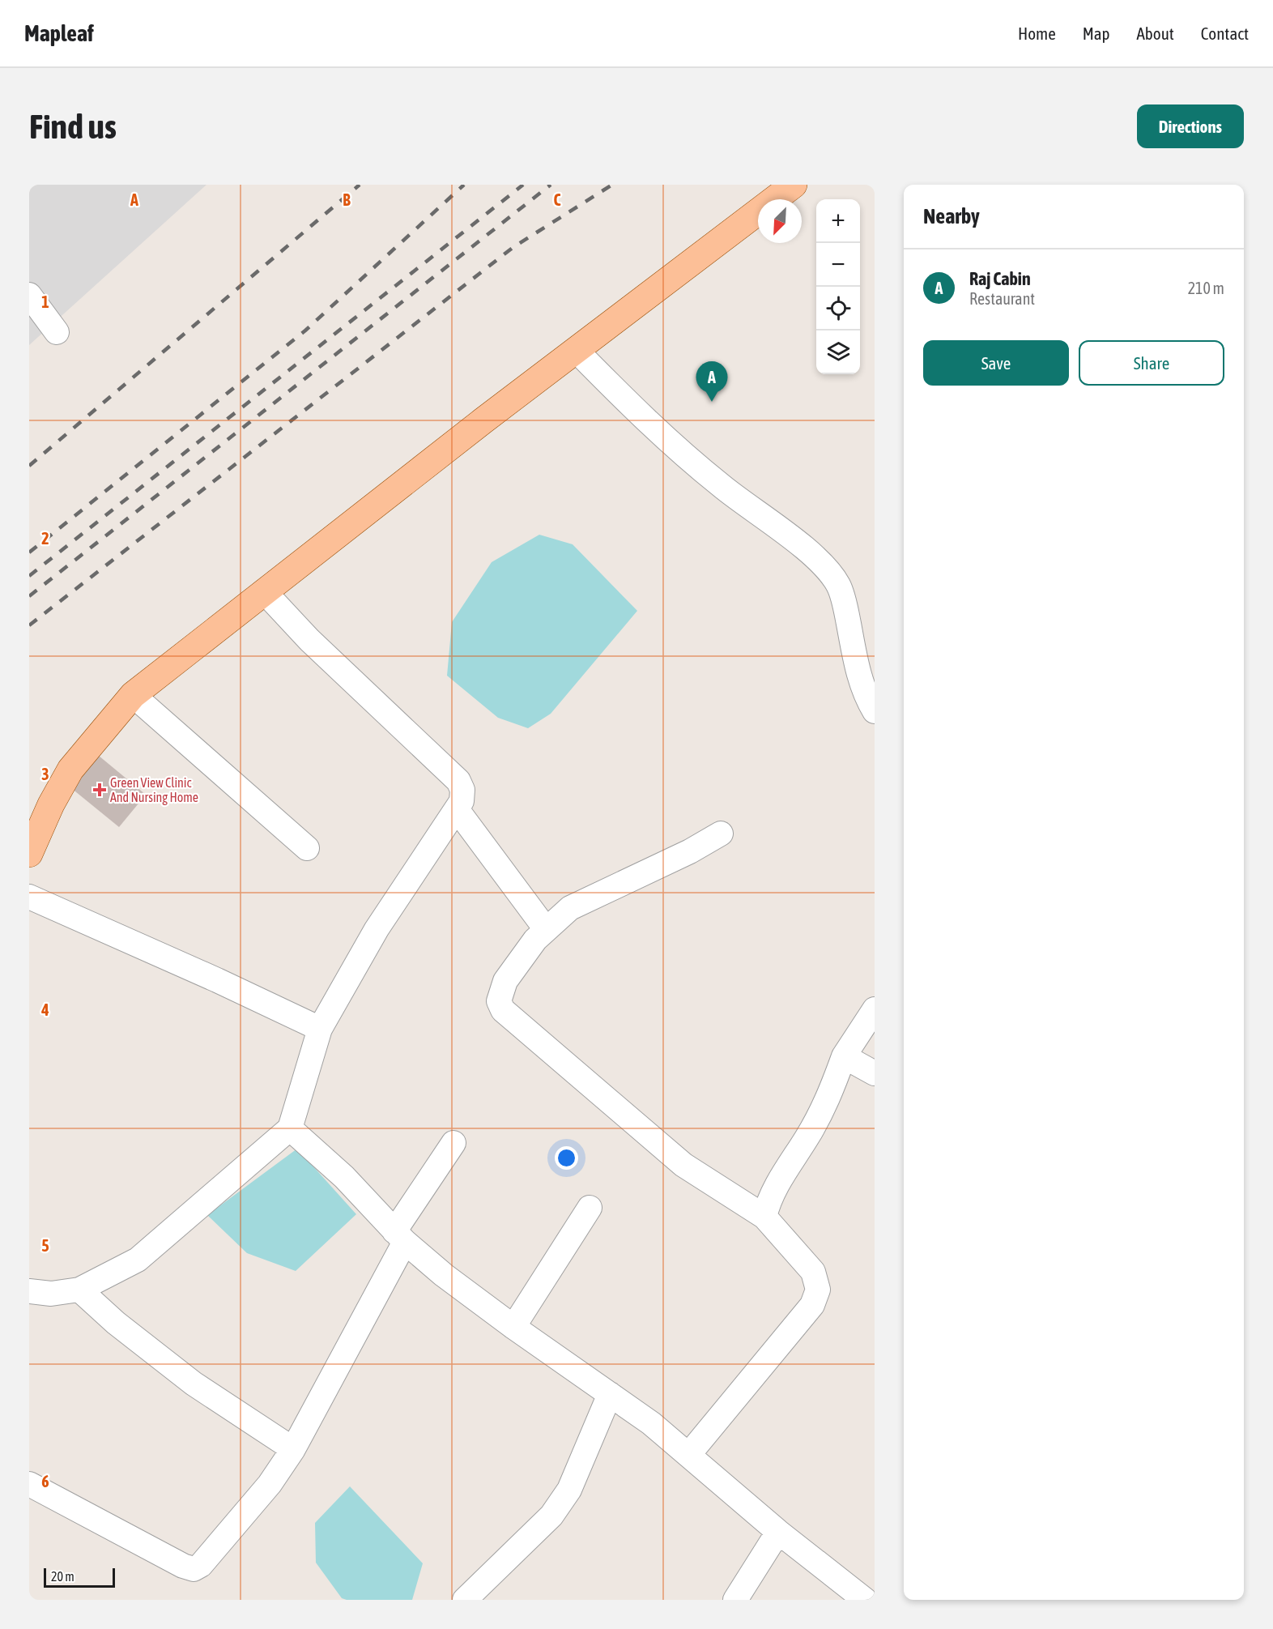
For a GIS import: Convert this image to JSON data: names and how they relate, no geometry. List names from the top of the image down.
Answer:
{
  "places": {
    "health": ["Green View Clinic And Nursing Home"]
  },
  "scale_bar": "20 m",
  "north": "bottom left",
  "page": {
    "header": "Mapleaf",
    "nav": [
      "Home",
      "Map",
      "About",
      "Contact"
    ],
    "buttons": [
      "Directions",
      ["Save", "Share"]
    ],
    "title": "Find us",
    "heading": "Nearby",
    "map_buttons": ["+", "−"],
    "list": [
      {
        "mark": "A",
        "name": "Raj Cabin",
        "note": "Restaurant",
        "value": "210 m"
      }
    ],
    "pins": "A",
    "scale": "20 m"
  },
  "grid": {
    "columns": ["A", "B", "C"],
    "rows": [
      "1",
      "2",
      "3",
      "4",
      "5",
      "6"
    ]
  }
}
